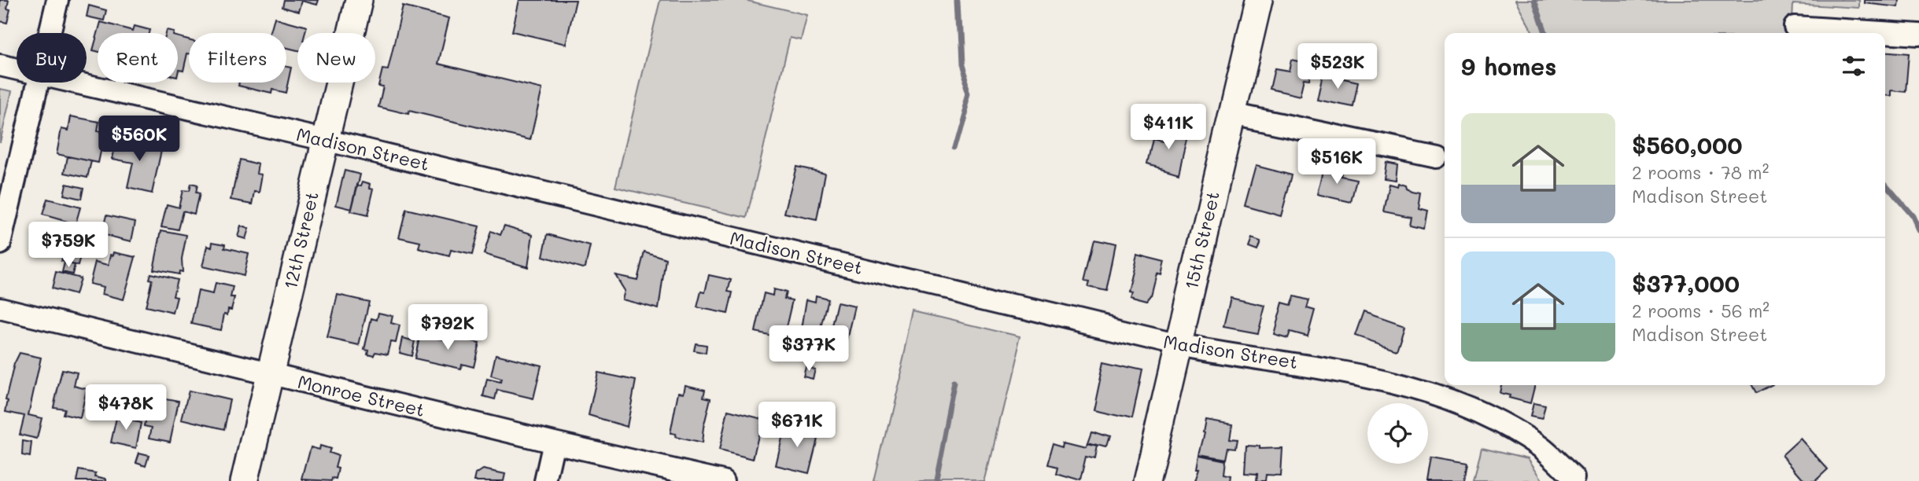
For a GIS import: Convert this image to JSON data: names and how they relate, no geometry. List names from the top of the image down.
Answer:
{
  "streets": {
    "street": [
      "Madison Street",
      "12th Street",
      "15th Street",
      "Monroe Street"
    ]
  },
  "crossings": [
    ["Madison Street", "12th Street"],
    ["Madison Street", "15th Street"],
    ["12th Street", "Monroe Street"]
  ],
  "page": {
    "chip": [
      "Buy",
      "Rent",
      "Filters",
      "New"
    ],
    "heading": "9 homes",
    "price": [
      "$523K",
      "$411K",
      "$560K",
      "$516K",
      "$759K",
      "$792K",
      "$377K",
      "$478K",
      "$671K"
    ],
    "list": [
      {
        "name": "$560,000",
        "note": "2 rooms · 78 m² · Madison Street"
      },
      {
        "name": "$377,000",
        "note": "2 rooms · 56 m² · Madison Street"
      }
    ]
  }
}
